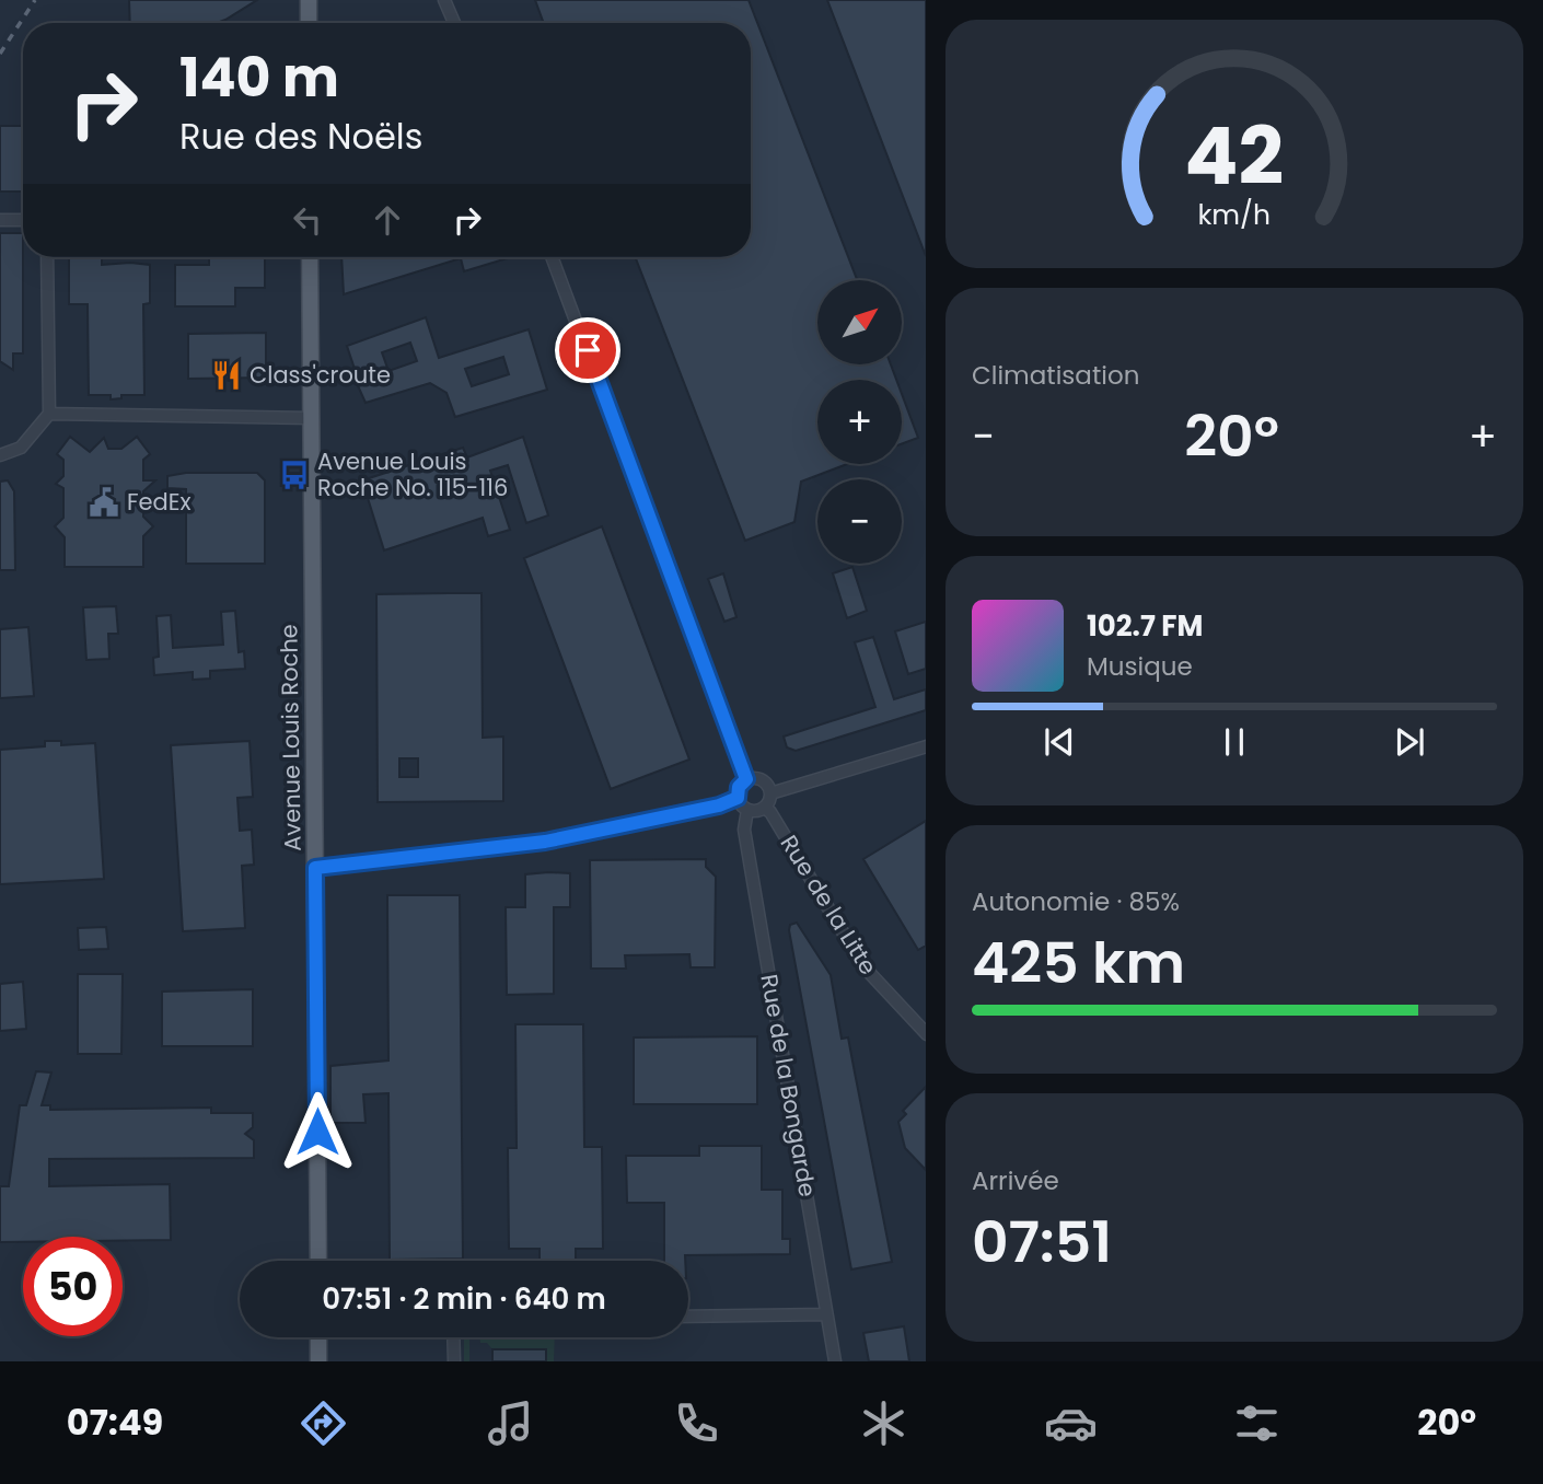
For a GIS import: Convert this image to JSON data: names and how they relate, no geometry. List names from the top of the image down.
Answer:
{
  "streets": {
    "main road": ["Avenue Louis Roche"],
    "street": ["Rue de la Litte", "Rue de la Bongarde"]
  },
  "crossings": [
    ["Rue de la Litte", "Rue de la Bongarde"]
  ],
  "places": {
    "restaurant": ["Class'croute"],
    "bus stop": ["Avenue Louis Roche No. 115-116"],
    "public building": ["FedEx"]
  },
  "north": "top right",
  "page": {
    "turn": ["140 m", "Rue des Noëls"],
    "map_buttons": ["+", "−"],
    "tile": [
      "Climatisation",
      ["Autonomie · 85%", "425 km"],
      ["Arrivée", "07:51"]
    ],
    "heat": ["−", "20°", "+"],
    "song": ["102.7 FM", "Musique"],
    "limit": "50",
    "trip": "07:51 · 2 min · 640 m",
    "tabs": ["07:49", "20°"],
    "gauge": ["42", "km/h"]
  }
}
